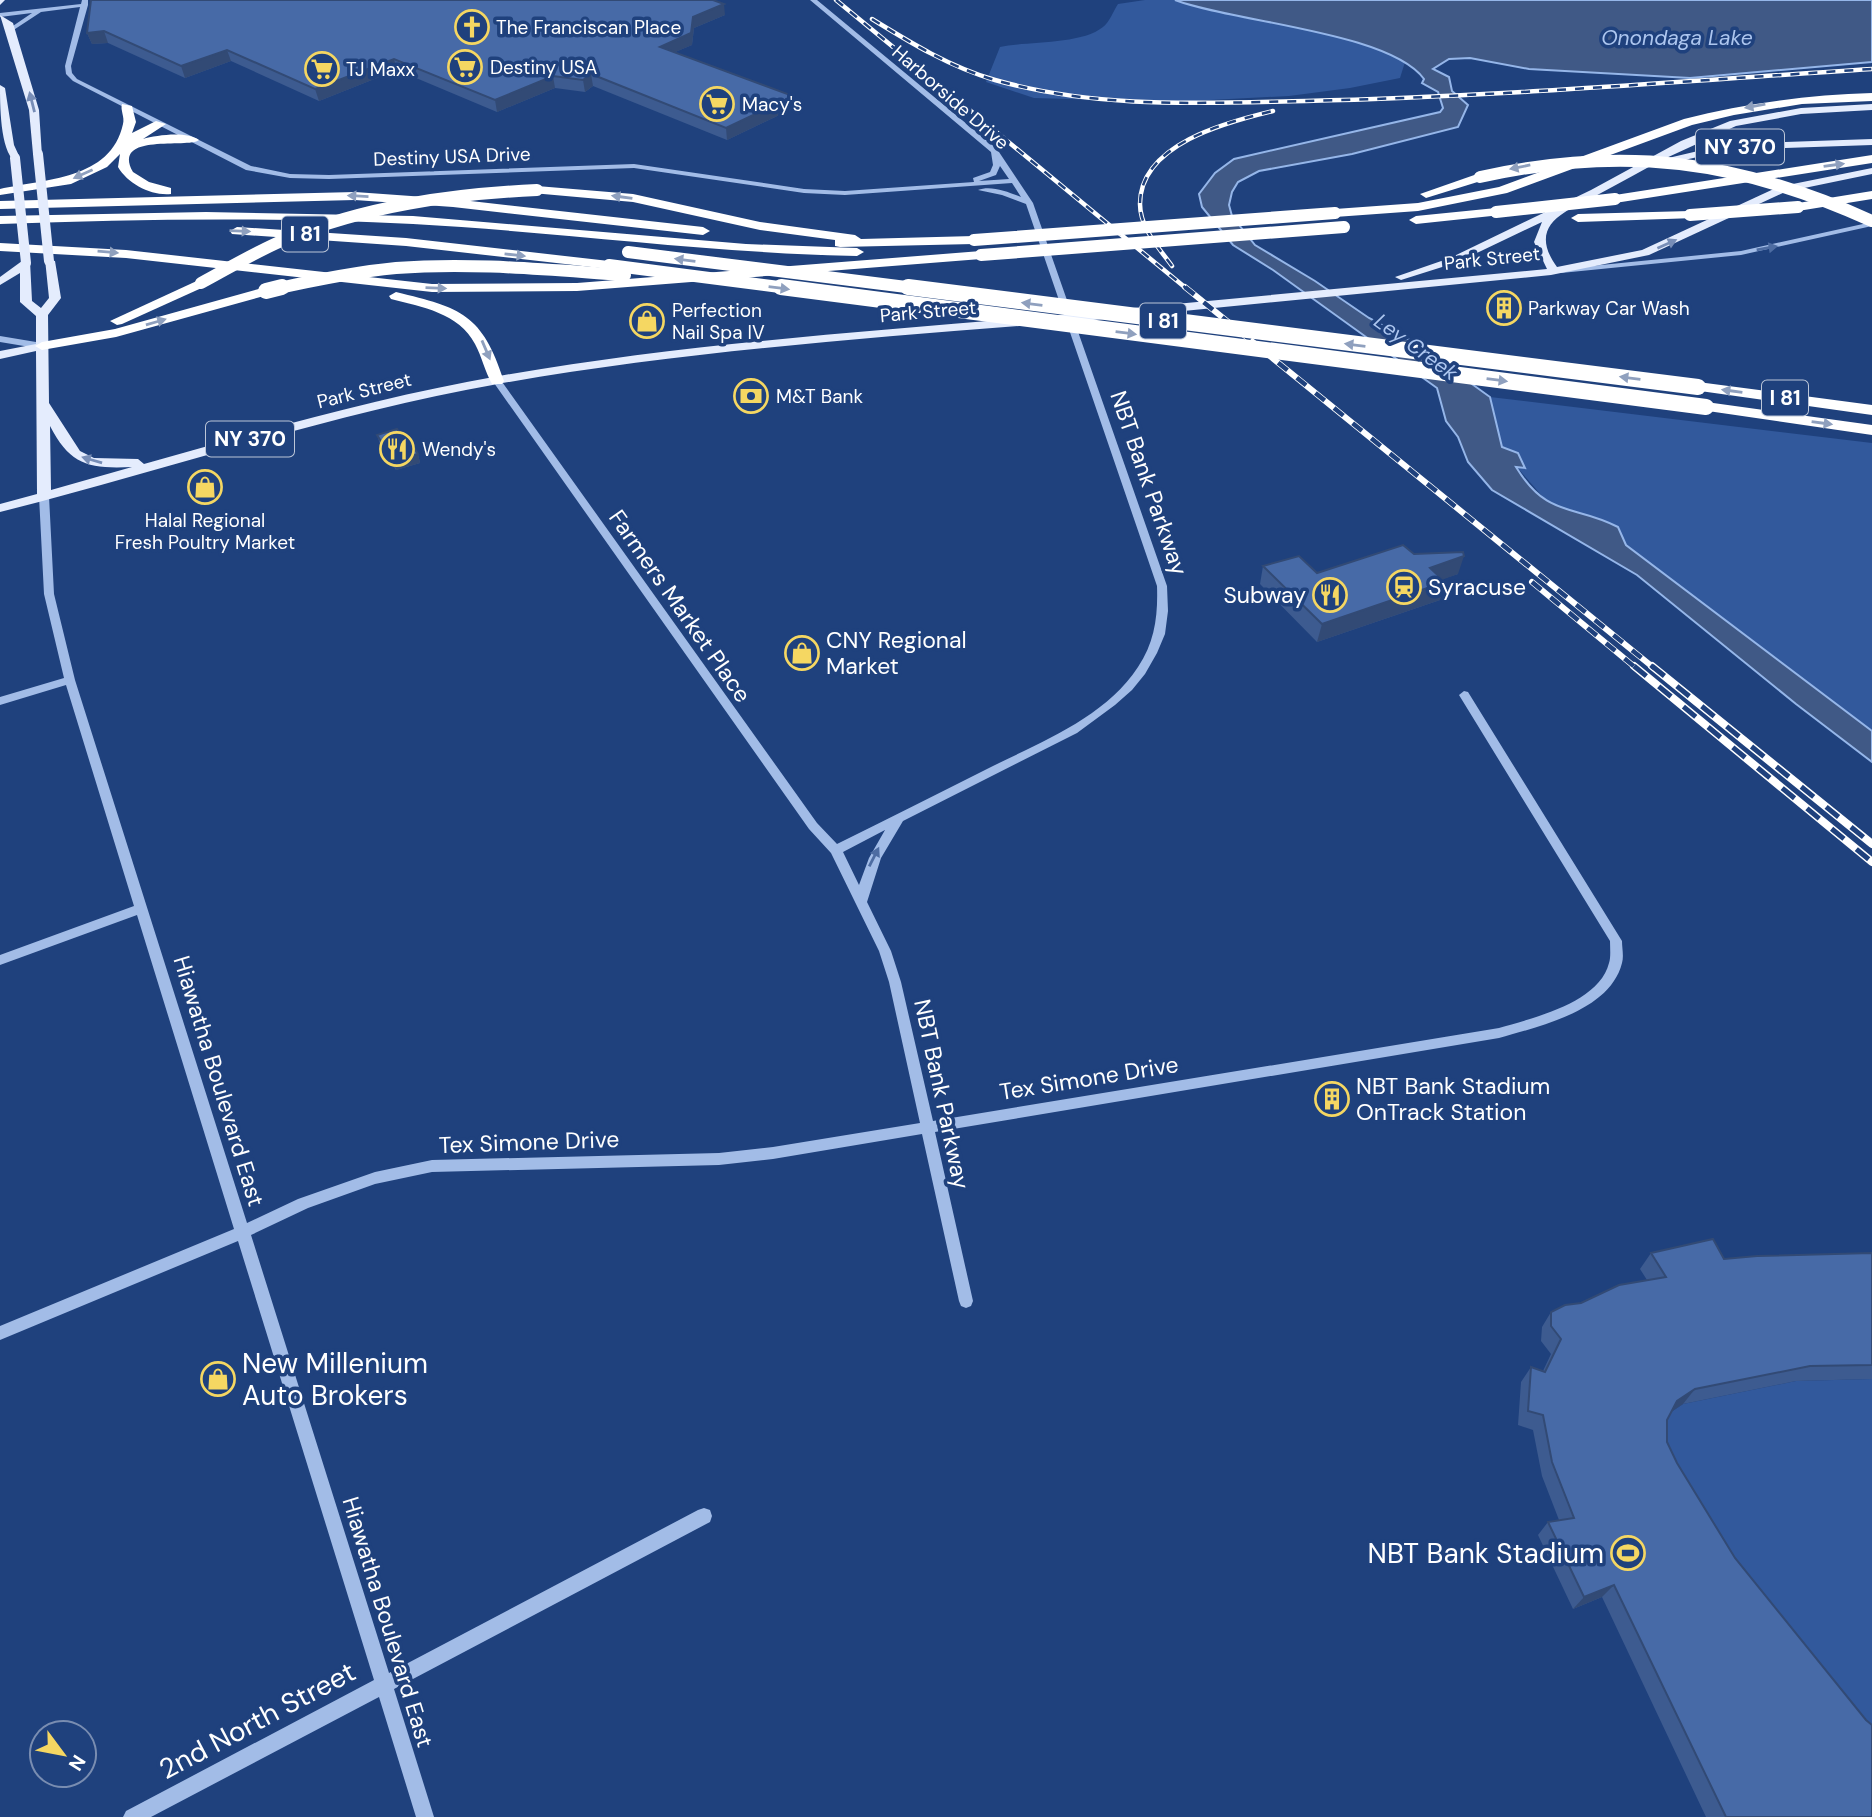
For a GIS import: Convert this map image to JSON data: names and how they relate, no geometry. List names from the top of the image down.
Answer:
{
  "streets": {
    "highway": ["I 81"],
    "main road": ["NY 370", "Park Street", "Hiawatha Boulevard East"],
    "street": [
      "Harborside Drive",
      "Destiny USA Drive",
      "NBT Bank Parkway",
      "Farmers Market Place",
      "Tex Simone Drive",
      "2nd North Street"
    ]
  },
  "crossings": [
    ["Harborside Drive", "Destiny USA Drive"],
    ["Harborside Drive", "Park Street"],
    ["Harborside Drive", "NBT Bank Parkway"],
    ["NY 370", "Park Street"],
    ["Park Street", "NBT Bank Parkway"],
    ["Park Street", "Farmers Market Place"],
    ["Park Street", "Hiawatha Boulevard East"],
    ["NBT Bank Parkway", "Farmers Market Place"],
    ["NBT Bank Parkway", "Tex Simone Drive"],
    ["Tex Simone Drive", "Hiawatha Boulevard East"],
    ["Hiawatha Boulevard East", "2nd North Street"]
  ],
  "water": ["Onondaga Lake", "Ley Creek"],
  "places": {
    "church": ["The Franciscan Place"],
    "supermarket": ["Destiny USA", "TJ Maxx", "Macy's"],
    "building": ["Parkway Car Wash", "NBT Bank Stadium OnTrack Station"],
    "shop": [
      "Perfection Nail Spa IV",
      "Halal Regional Fresh Poultry Market",
      "CNY Regional Market",
      "New Millenium Auto Brokers"
    ],
    "bank": ["M&T Bank"],
    "restaurant": ["Wendy's", "Subway"],
    "station": ["Syracuse"],
    "sports": ["NBT Bank Stadium"]
  },
  "north": "bottom right"
}
